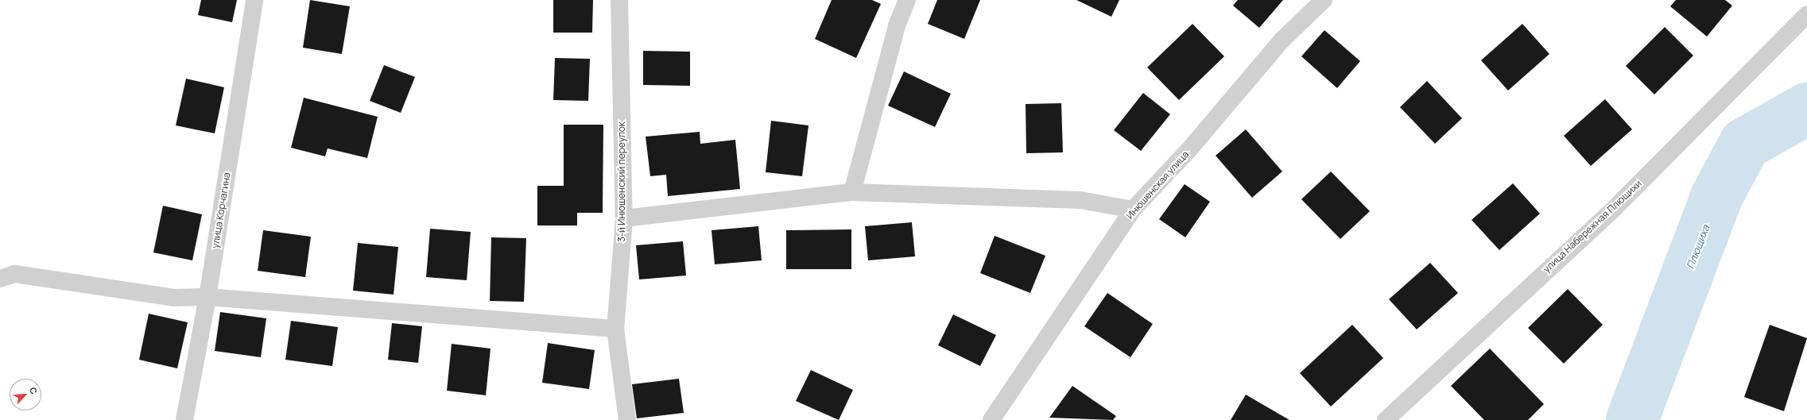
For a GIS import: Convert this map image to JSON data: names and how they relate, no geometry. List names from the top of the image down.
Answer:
{
  "streets": {
    "street": [
      "3-й Инюшенский переулок",
      "Инюшенская улица",
      "улица Корчагина",
      "улица Набережная Плющихи"
    ]
  },
  "water": ["Плющиха"],
  "north": "top right"
}
